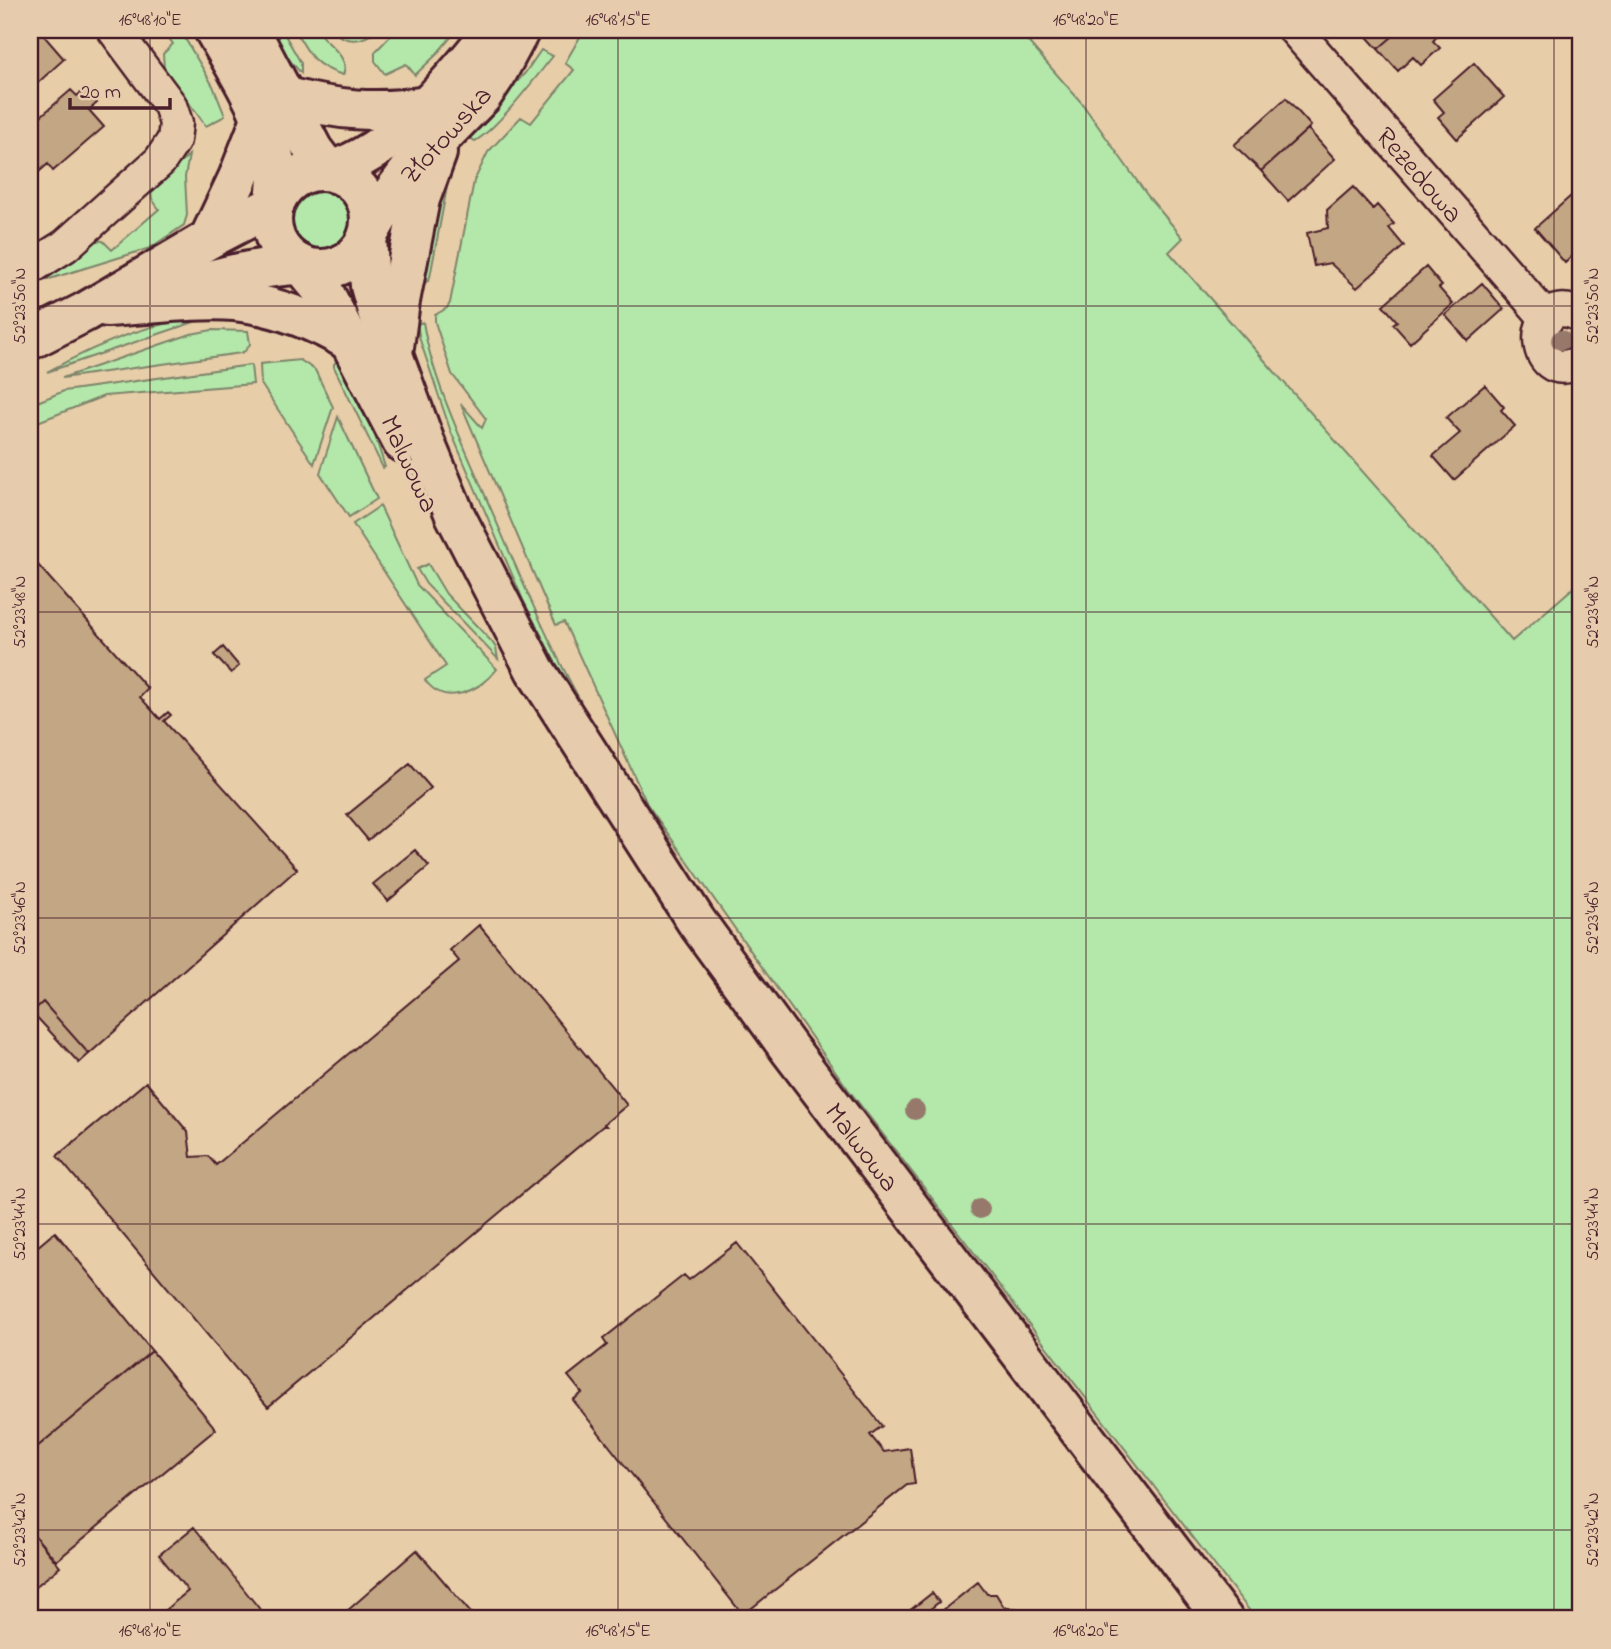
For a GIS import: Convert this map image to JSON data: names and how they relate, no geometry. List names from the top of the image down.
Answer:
{
  "streets": {
    "street": ["Złotowska", "Rezedowa", "Malwowa"]
  },
  "crossings": [
    ["Złotowska", "Malwowa"]
  ],
  "scale_bar": "20 m",
  "coordinates": [
    "16°48'10\"E",
    "16°48'15\"E",
    "16°48'20\"E",
    "52°23'50\"N",
    "52°23'48\"N",
    "52°23'46\"N",
    "52°23'44\"N",
    "52°23'42\"N"
  ]
}
